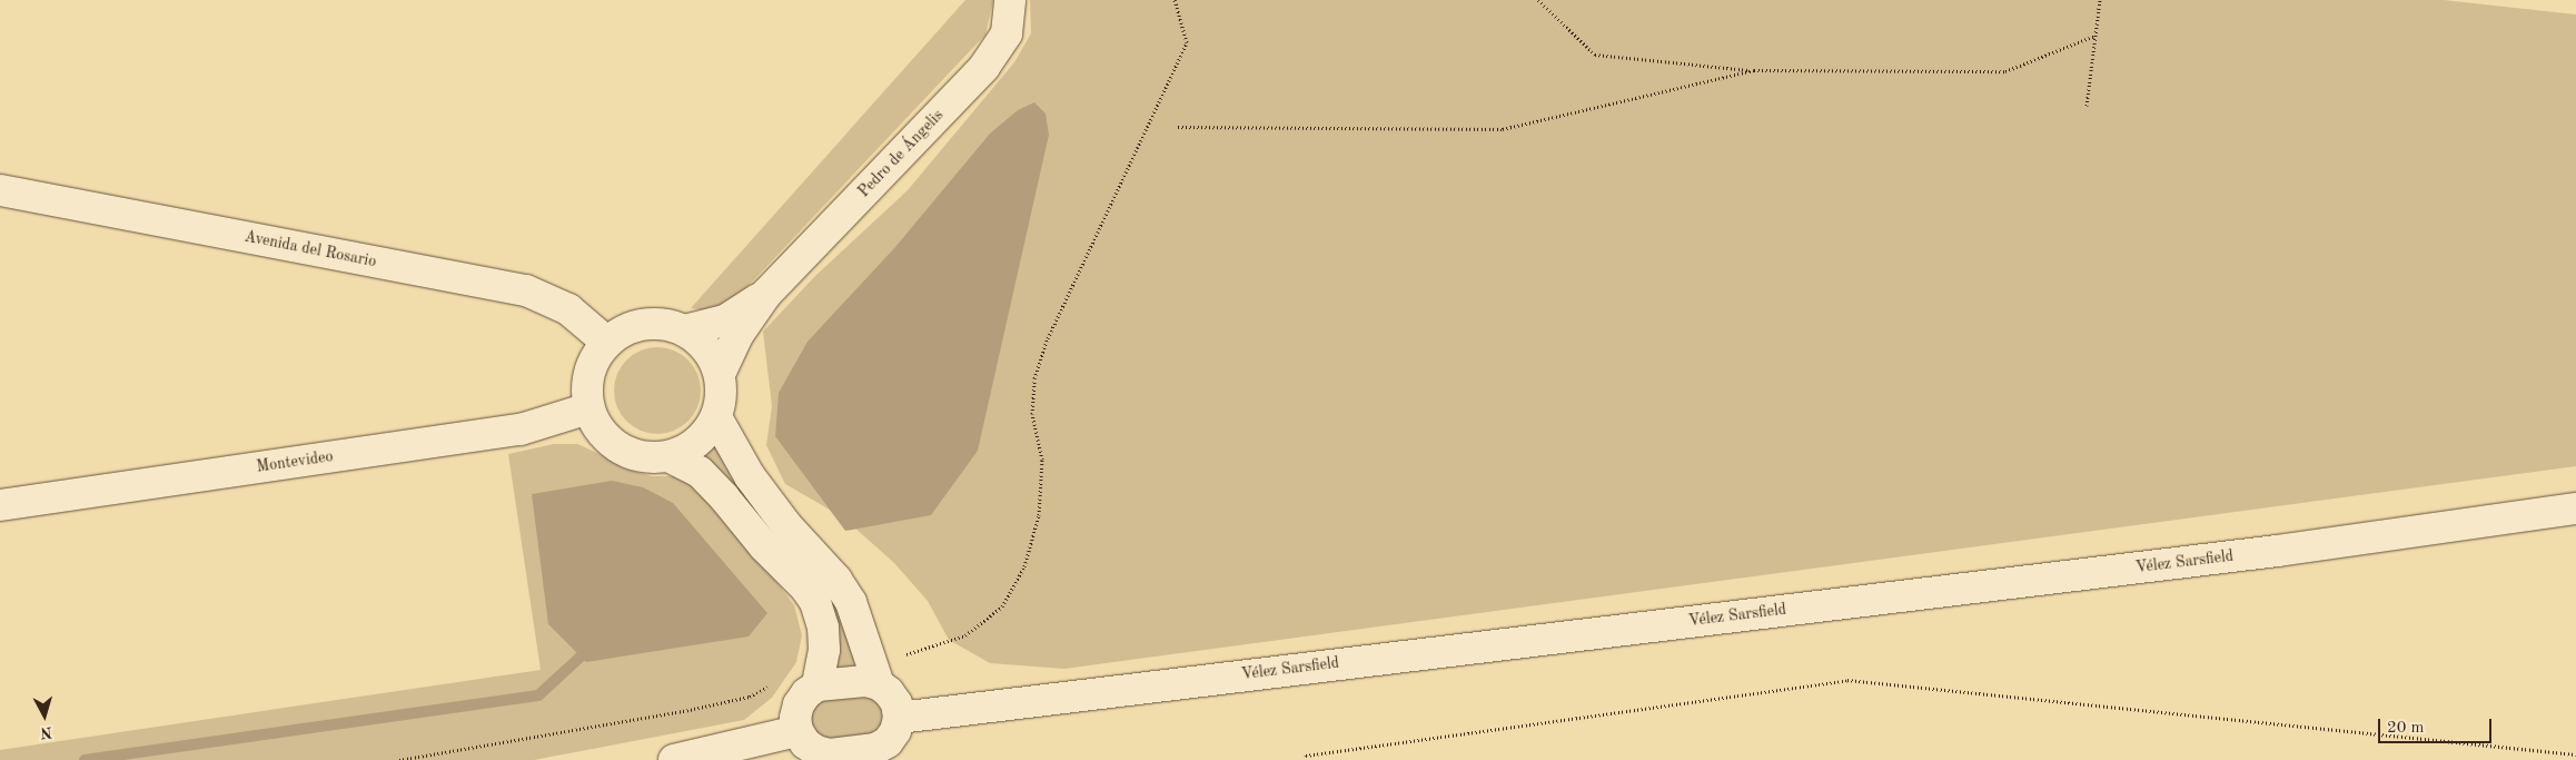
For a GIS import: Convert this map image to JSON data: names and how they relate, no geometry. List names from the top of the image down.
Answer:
{
  "streets": {
    "street": [
      "Pedro de Ángelis",
      "Avenida del Rosario",
      "Montevideo",
      "Vélez Sarsfield"
    ]
  },
  "crossings": [
    ["Pedro de Ángelis", "Avenida del Rosario"],
    ["Pedro de Ángelis", "Montevideo"],
    ["Avenida del Rosario", "Montevideo"]
  ],
  "scale_bar": "20 m",
  "north": "bottom"
}
